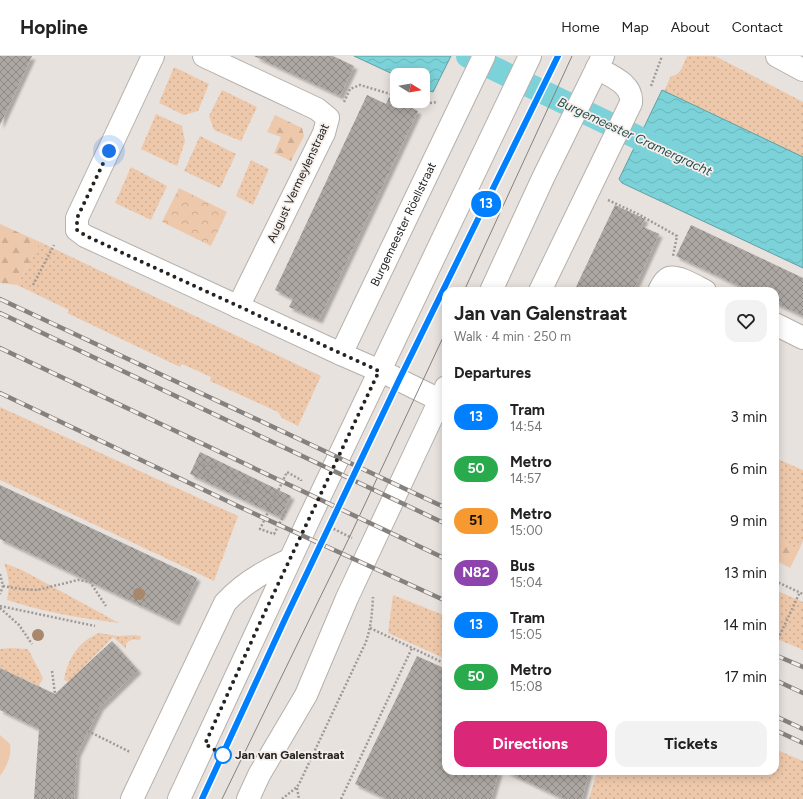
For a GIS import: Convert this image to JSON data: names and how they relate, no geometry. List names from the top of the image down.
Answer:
{
  "streets": {
    "main road": ["August Vermeylenstraat", "Burgemeester Röellstraat"]
  },
  "water": ["Burgemeester Cramergracht"],
  "places": ["Jan van Galenstraat"],
  "lines": ["tram line 13"],
  "north": "right",
  "page": {
    "header": "Hopline",
    "nav": [
      "Home",
      "Map",
      "About",
      "Contact"
    ],
    "on_map": "13",
    "heading": [
      ["Jan van Galenstraat", "Walk · 4 min · 250 m"],
      "Departures"
    ],
    "list": [
      {
        "mark": "13",
        "name": "Tram",
        "note": "14:54",
        "value": "3 min"
      },
      {
        "mark": "50",
        "name": "Metro",
        "note": "14:57",
        "value": "6 min"
      },
      {
        "mark": "51",
        "name": "Metro",
        "note": "15:00",
        "value": "9 min"
      },
      {
        "mark": "N82",
        "name": "Bus",
        "note": "15:04",
        "value": "13 min"
      },
      {
        "mark": "13",
        "name": "Tram",
        "note": "15:05",
        "value": "14 min"
      },
      {
        "mark": "50",
        "name": "Metro",
        "note": "15:08",
        "value": "17 min"
      }
    ],
    "buttons": ["Directions", "Tickets"]
  }
}
